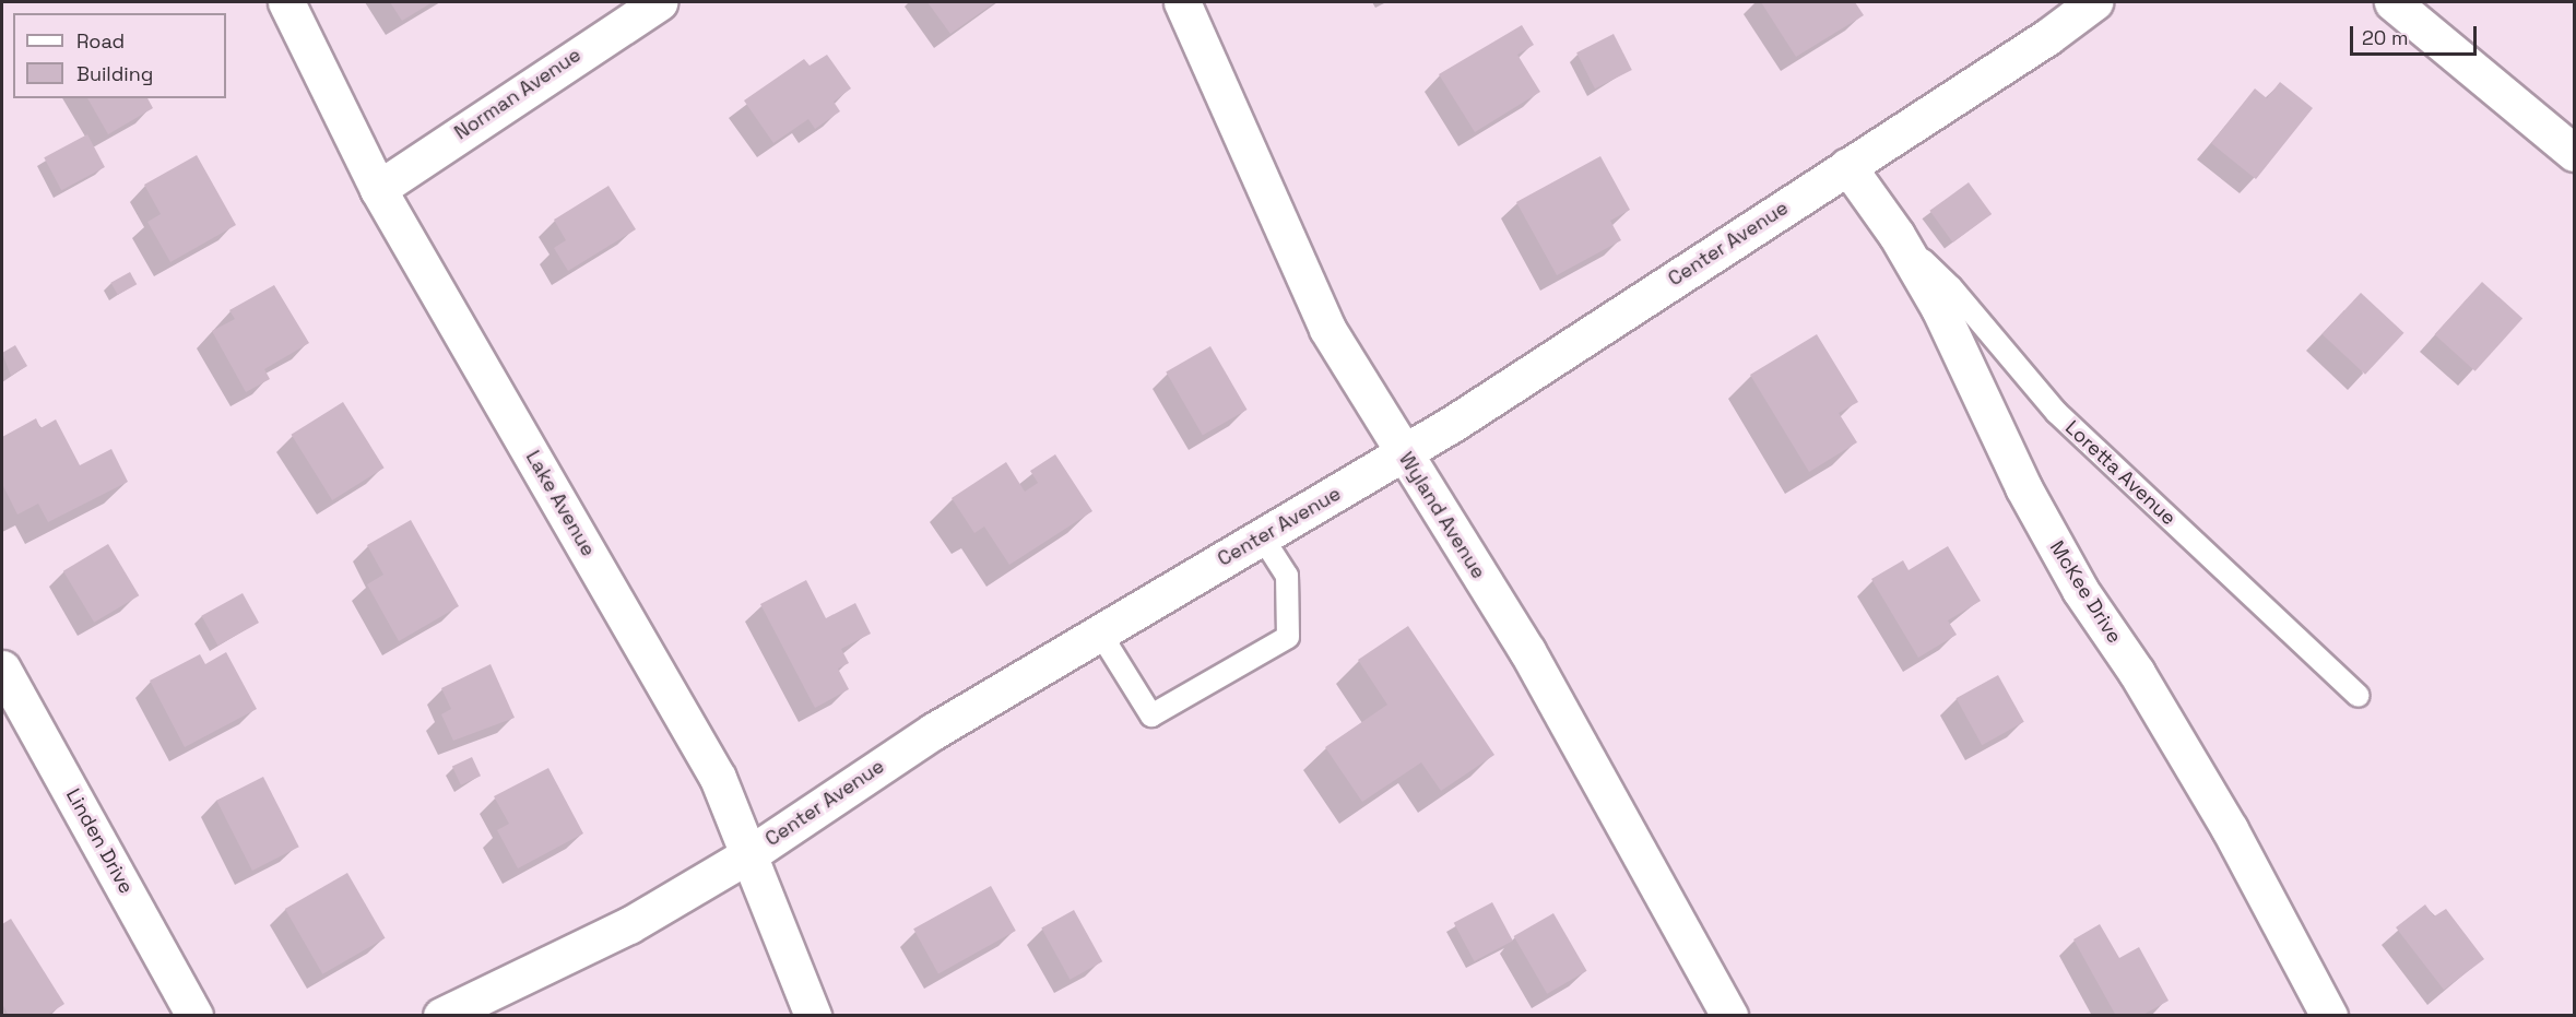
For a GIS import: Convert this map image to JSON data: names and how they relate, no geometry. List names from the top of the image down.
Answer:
{
  "streets": {
    "street": [
      "Norman Avenue",
      "Center Avenue",
      "Lake Avenue",
      "Wyland Avenue",
      "McKee Drive",
      "Linden Drive"
    ],
    "lane": ["Loretta Avenue"]
  },
  "crossings": [
    ["Norman Avenue", "Lake Avenue"],
    ["Center Avenue", "Lake Avenue"],
    ["Center Avenue", "Wyland Avenue"],
    ["Center Avenue", "McKee Drive"],
    ["Loretta Avenue", "McKee Drive"]
  ],
  "legend": ["Road", "Building"],
  "scale_bar": "20 m"
}
